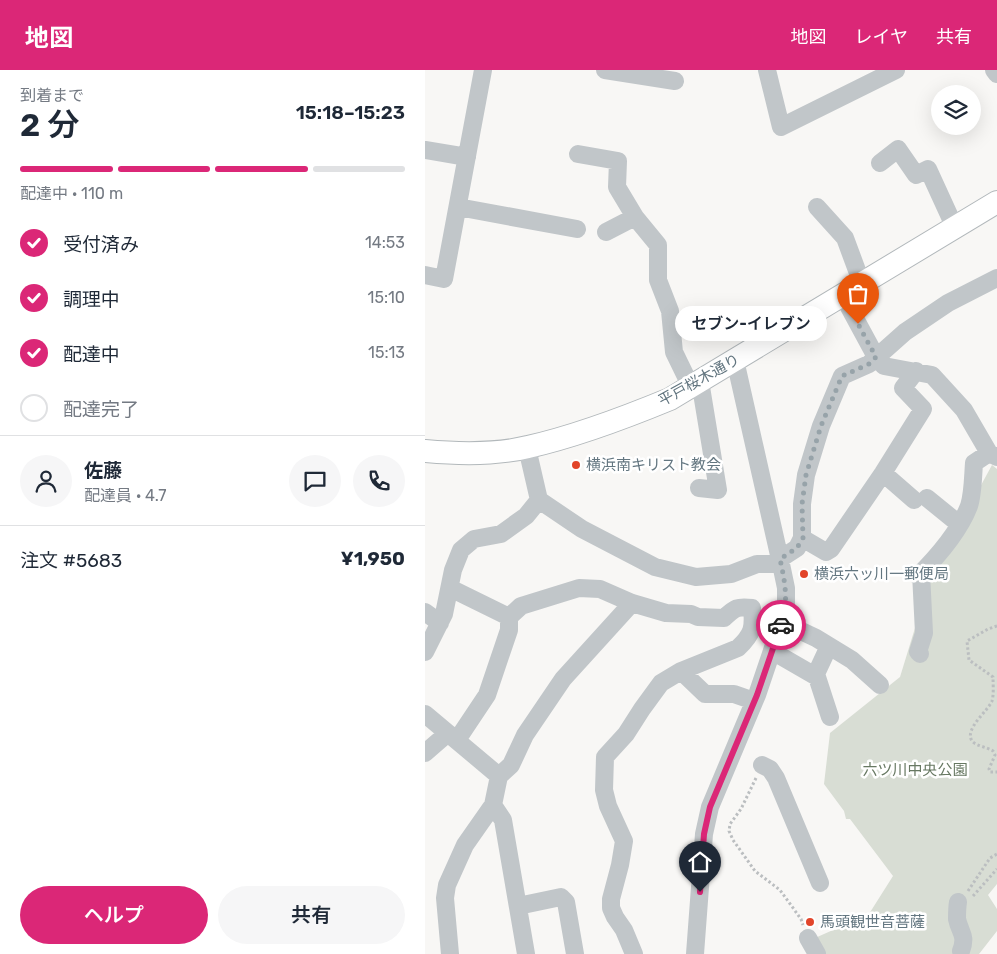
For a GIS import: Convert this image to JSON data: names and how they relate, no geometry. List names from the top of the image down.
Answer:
{
  "streets": {
    "main road": ["平戸桜木通り"]
  },
  "parks": ["六ツ川中央公園"],
  "places": [
    "セブン-イレブン",
    "横浜南キリスト教会",
    "横浜六ッ川一郵便局",
    "馬頭観世音菩薩"
  ],
  "page": {
    "header": "地図",
    "nav": ["地図", "レイヤ", "共有"],
    "heading": ["2 分", "到着まで", "15:18–15:23"],
    "panel": [
      "佐藤",
      "配達員 · 4.7",
      "注文 #5683",
      "¥1,950"
    ],
    "bar": "配達中 · 110 m",
    "list": [
      ["受付済み", "14:53"],
      ["調理中", "15:10"],
      ["配達中", "15:13"],
      "配達完了"
    ],
    "bubble": "セブン-イレブン",
    "buttons": ["ヘルプ", "共有"]
  }
}
